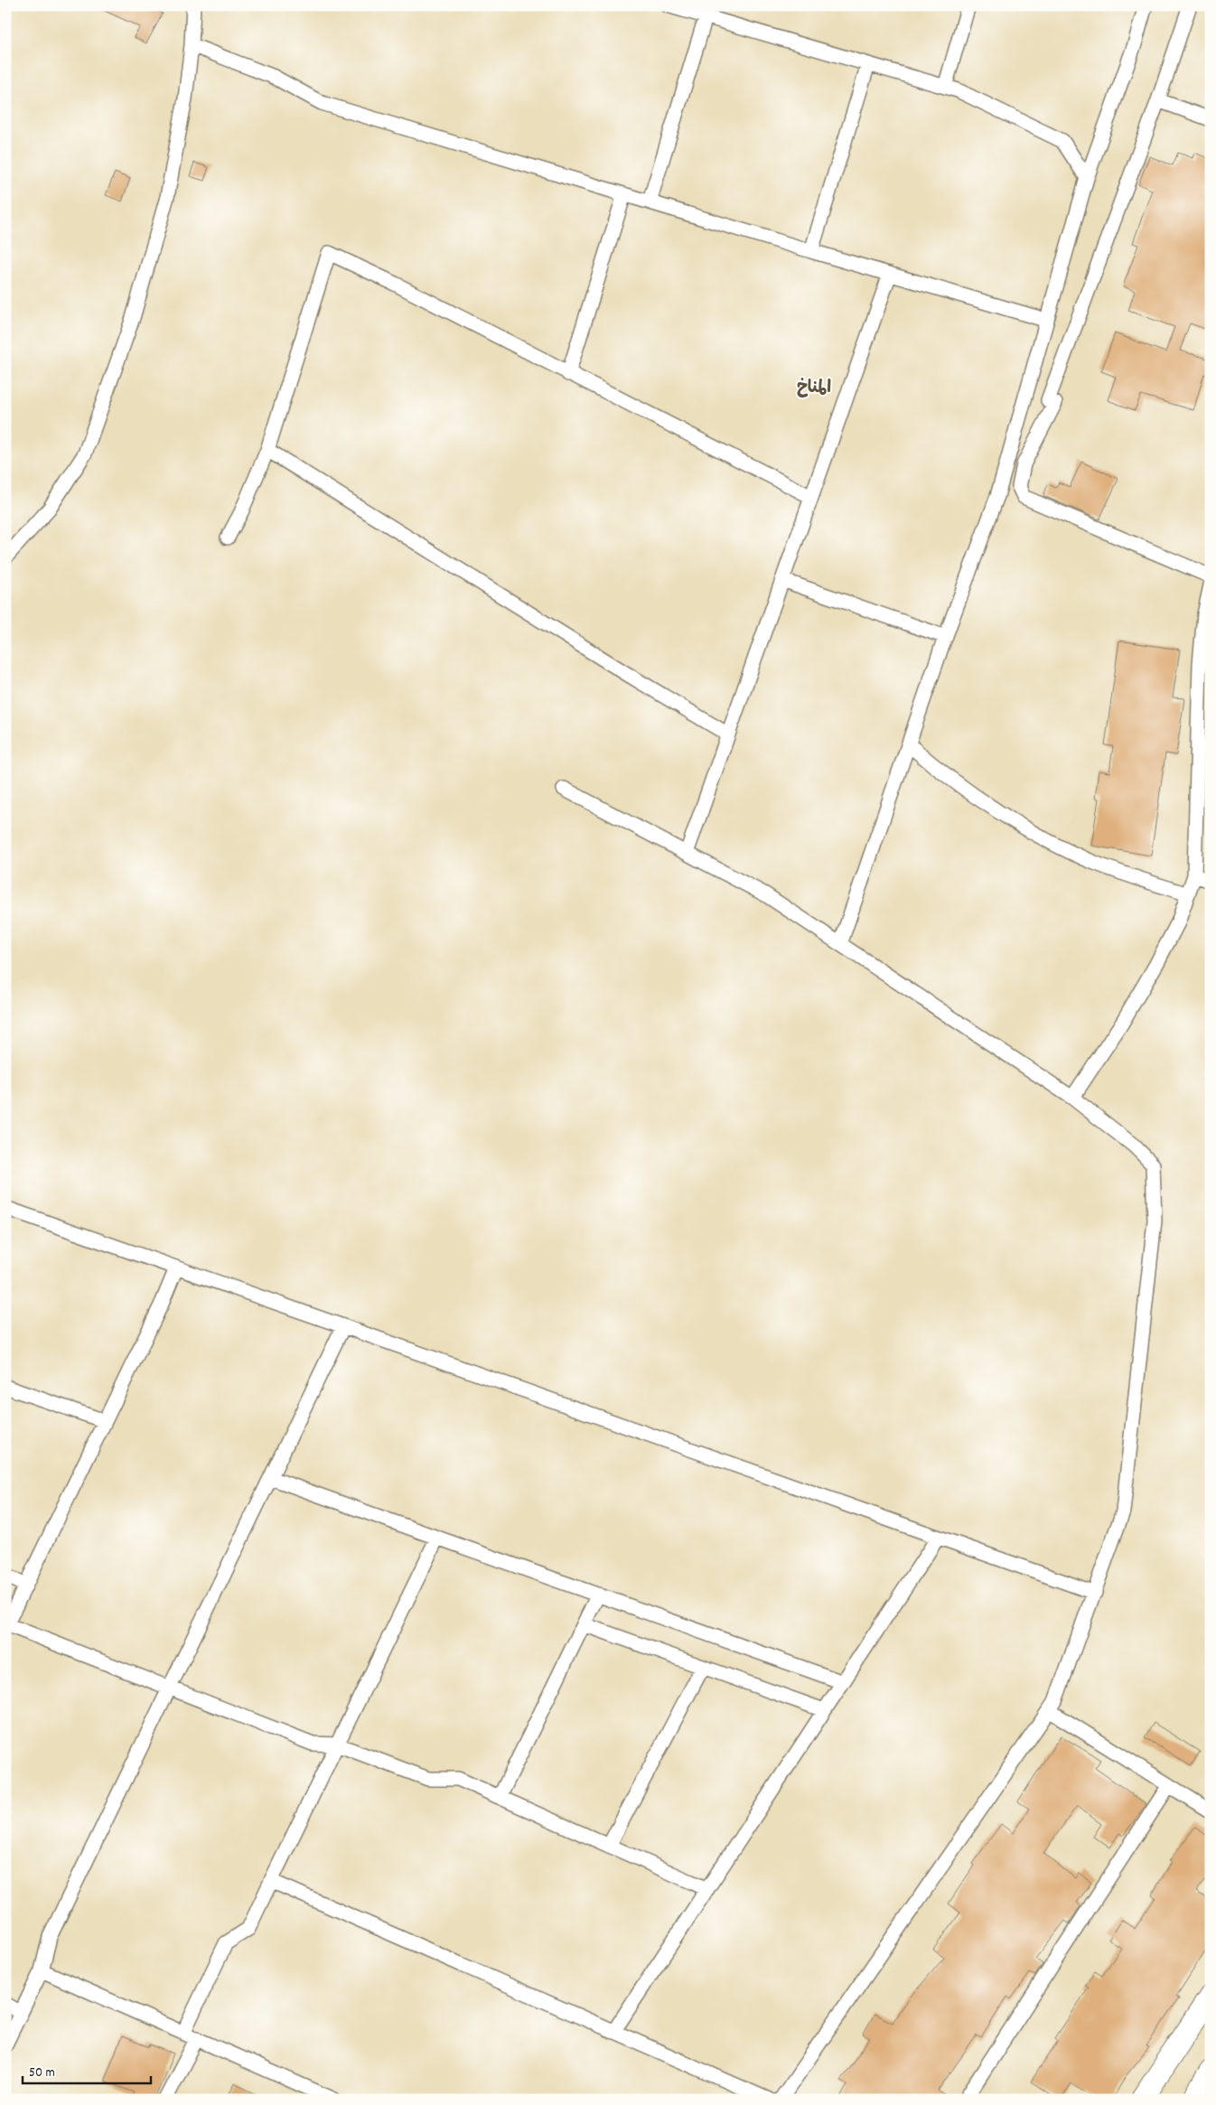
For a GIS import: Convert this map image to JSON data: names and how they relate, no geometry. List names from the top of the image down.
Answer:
{
  "districts": ["المناخ"],
  "scale_bar": "50 m"
}
